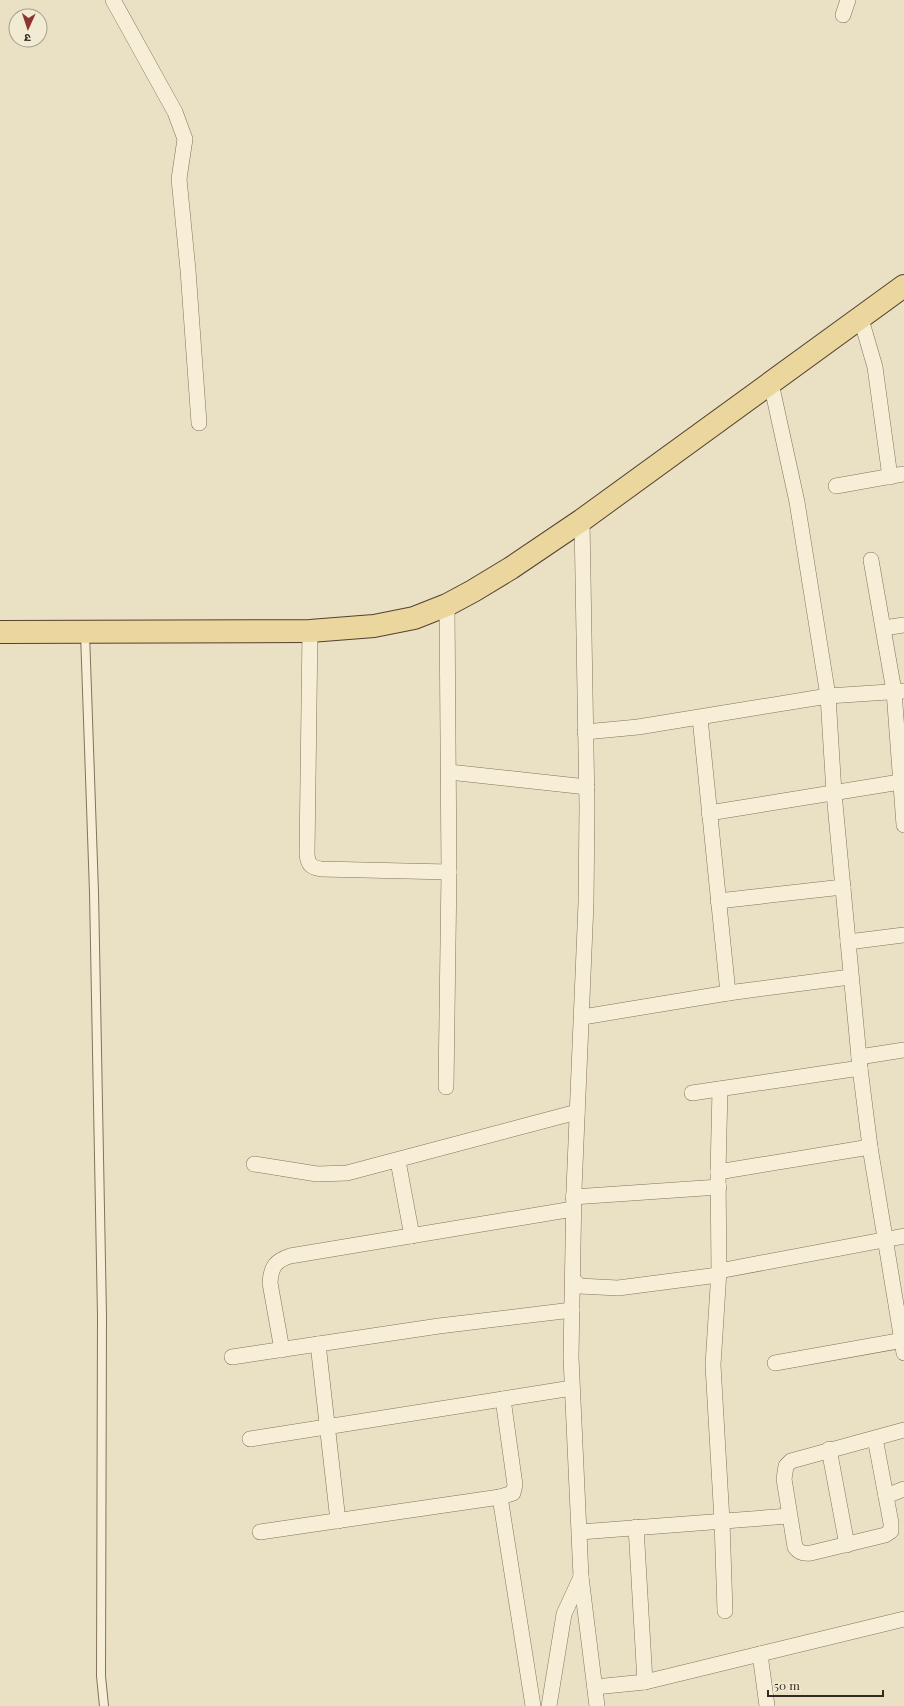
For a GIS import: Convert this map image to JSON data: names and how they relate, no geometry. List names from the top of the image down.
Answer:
{
  "scale_bar": "50 m",
  "north": "bottom"
}
